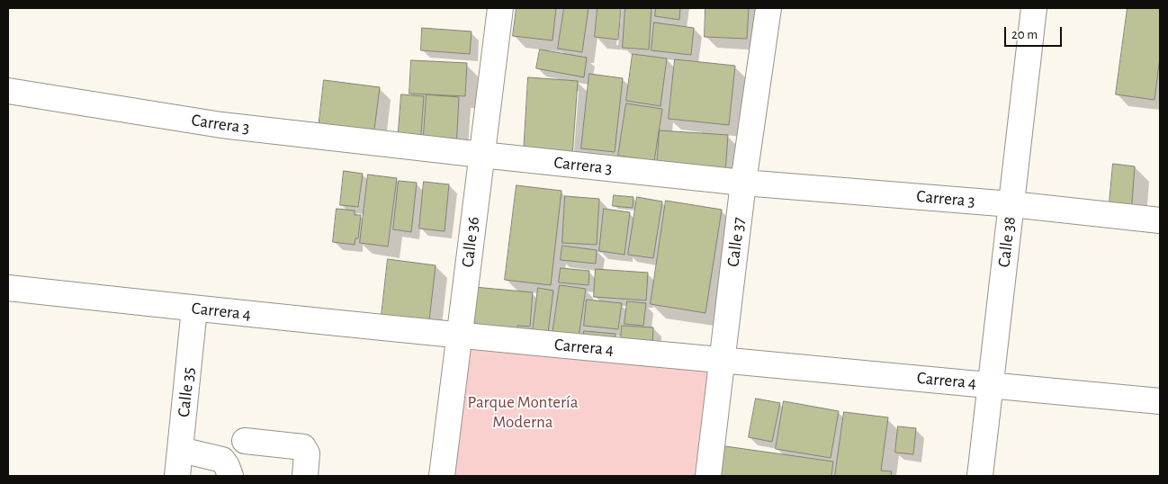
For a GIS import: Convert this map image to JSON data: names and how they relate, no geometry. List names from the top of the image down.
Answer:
{
  "streets": {
    "street": [
      "Carrera 3",
      "Calle 36",
      "Calle 37",
      "Calle 38",
      "Carrera 4",
      "Calle 35"
    ]
  },
  "crossings": [
    ["Carrera 3", "Calle 36"],
    ["Carrera 3", "Calle 37"],
    ["Carrera 3", "Calle 38"],
    ["Calle 36", "Carrera 4"],
    ["Calle 37", "Carrera 4"],
    ["Calle 38", "Carrera 4"],
    ["Carrera 4", "Calle 35"]
  ],
  "parks": ["Parque Montería Moderna"],
  "scale_bar": "20 m"
}
